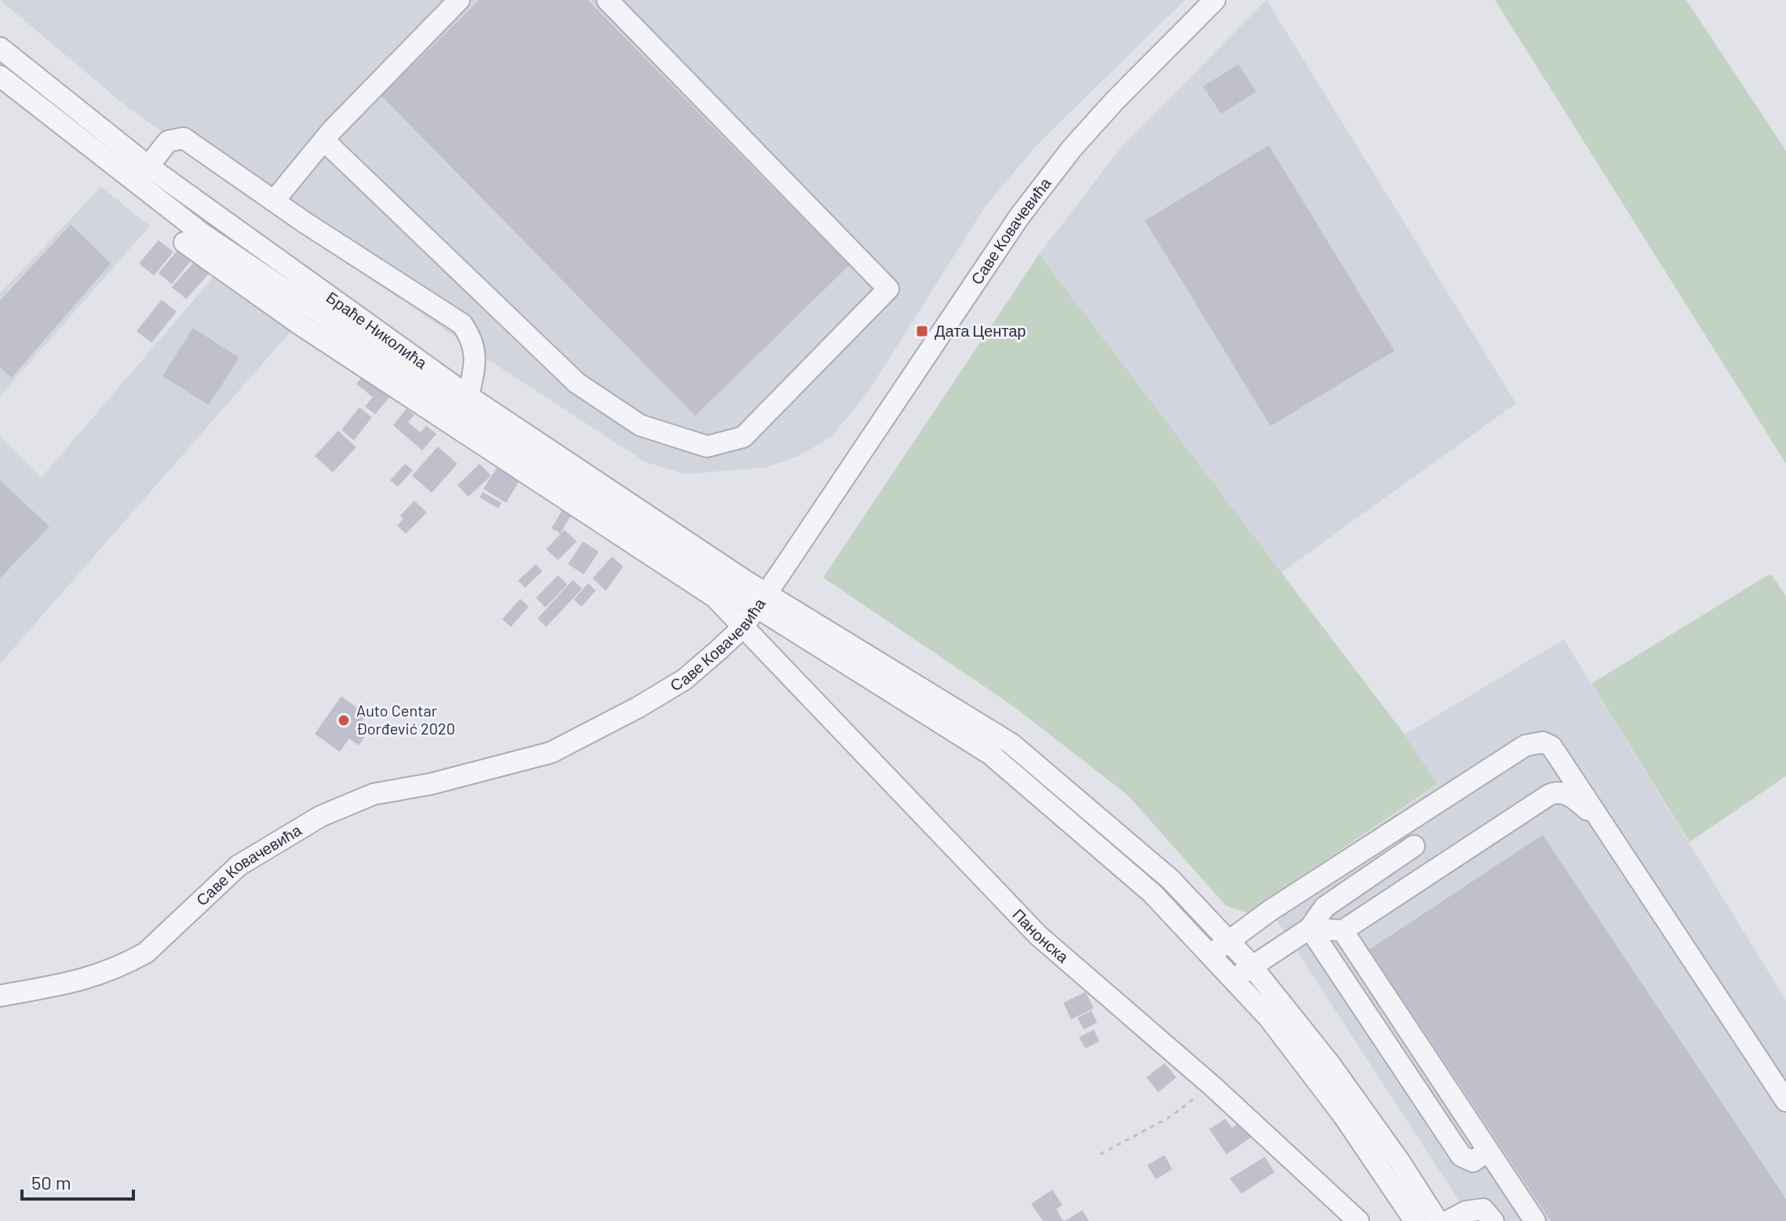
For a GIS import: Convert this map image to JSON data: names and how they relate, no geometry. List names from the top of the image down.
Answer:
{
  "streets": {
    "street": ["Саве Ковачевића", "Браће Николића", "Панонска"]
  },
  "crossings": [
    ["Саве Ковачевића", "Браће Николића"],
    ["Саве Ковачевића", "Панонска"]
  ],
  "places": {
    "transit": ["Дата Центар"],
    "other": ["Auto Centar Đorđević 2020"]
  },
  "scale_bar": "50 m"
}
